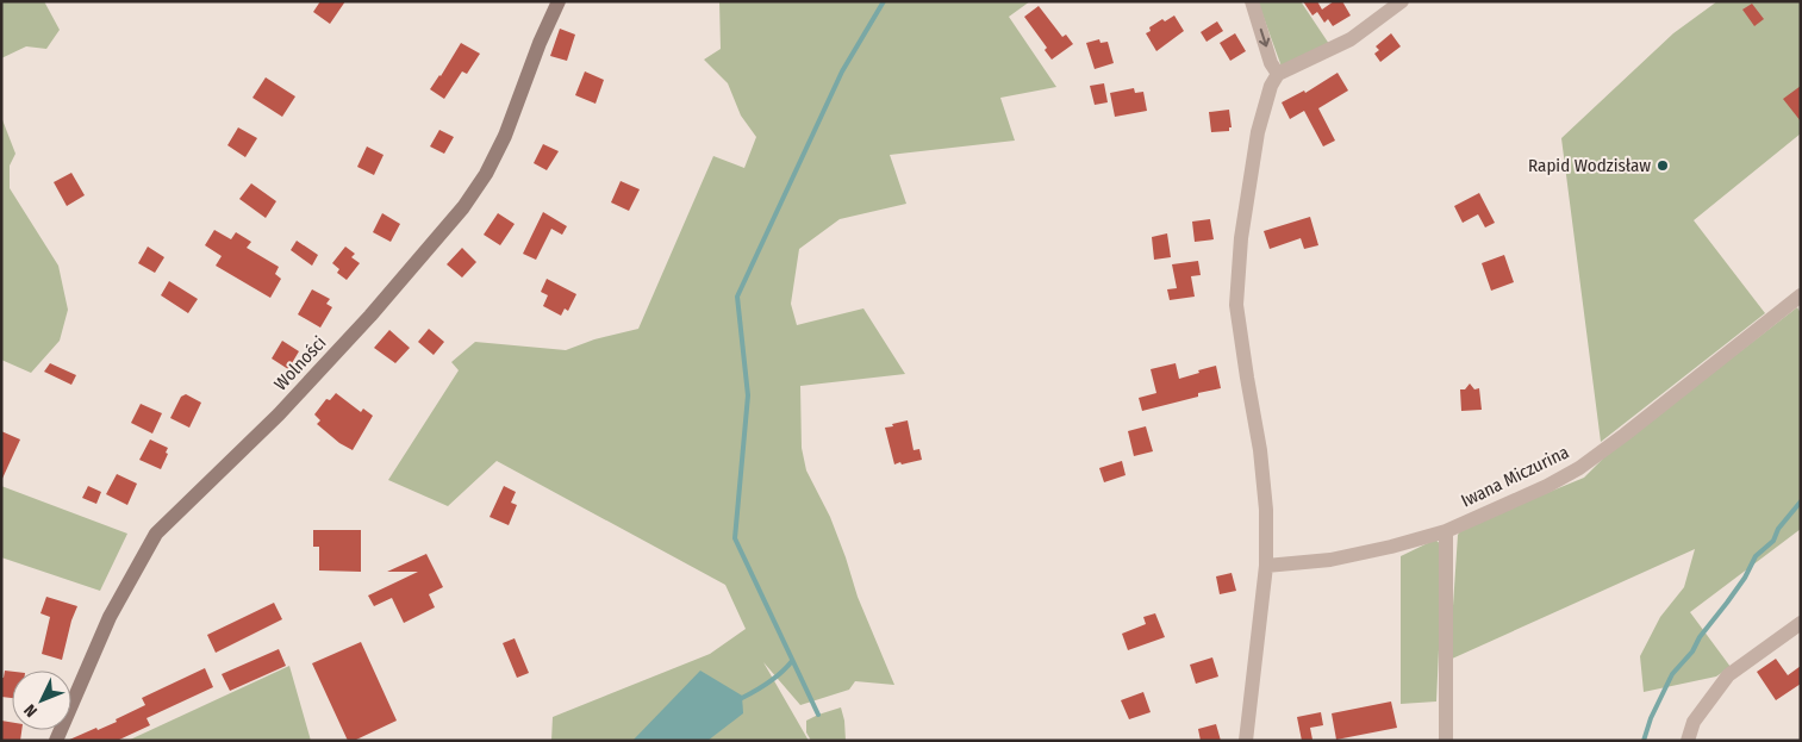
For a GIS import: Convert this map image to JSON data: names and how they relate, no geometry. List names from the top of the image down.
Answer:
{
  "streets": {
    "street": ["Wolności", "Iwana Miczurina"]
  },
  "places": ["Rapid Wodzisław"],
  "north": "bottom left"
}
